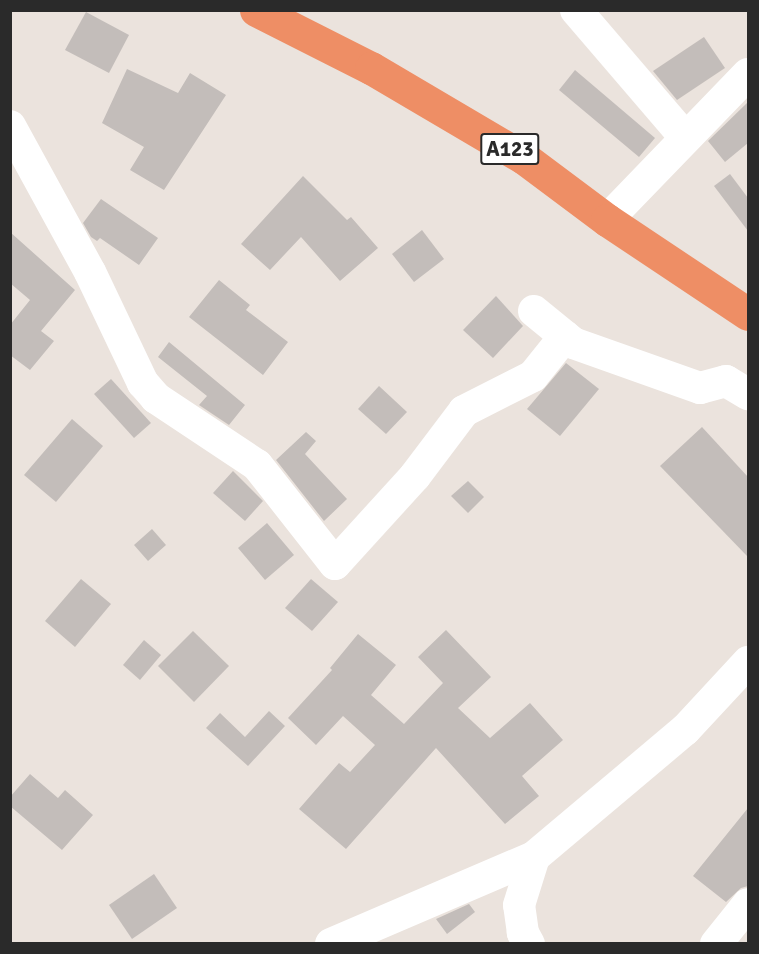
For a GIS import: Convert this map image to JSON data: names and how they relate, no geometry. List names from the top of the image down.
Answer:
{
  "streets": {
    "highway": ["A123"]
  }
}
